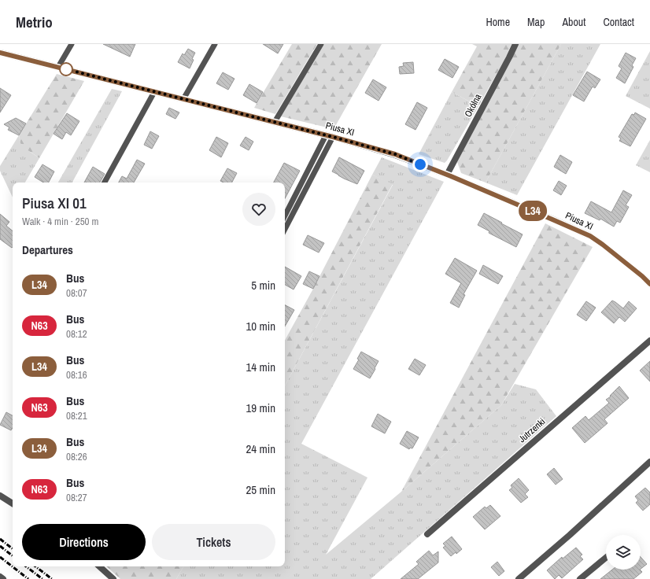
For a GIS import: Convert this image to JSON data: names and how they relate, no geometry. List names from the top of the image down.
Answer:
{
  "streets": {
    "street": ["Okólna", "Piusa XI", "Jutrzenki"]
  },
  "crossings": [
    ["Okólna", "Piusa XI"]
  ],
  "lines": ["bus line L34"],
  "page": {
    "header": "Metrio",
    "nav": [
      "Home",
      "Map",
      "About",
      "Contact"
    ],
    "on_map": "L34",
    "heading": [
      ["Piusa XI 01", "Walk · 4 min · 250 m"],
      "Departures"
    ],
    "list": [
      {
        "mark": "L34",
        "name": "Bus",
        "note": "08:07",
        "value": "5 min"
      },
      {
        "mark": "N63",
        "name": "Bus",
        "note": "08:12",
        "value": "10 min"
      },
      {
        "mark": "L34",
        "name": "Bus",
        "note": "08:16",
        "value": "14 min"
      },
      {
        "mark": "N63",
        "name": "Bus",
        "note": "08:21",
        "value": "19 min"
      },
      {
        "mark": "L34",
        "name": "Bus",
        "note": "08:26",
        "value": "24 min"
      },
      {
        "mark": "N63",
        "name": "Bus",
        "note": "08:27",
        "value": "25 min"
      }
    ],
    "buttons": ["Directions", "Tickets"]
  }
}
